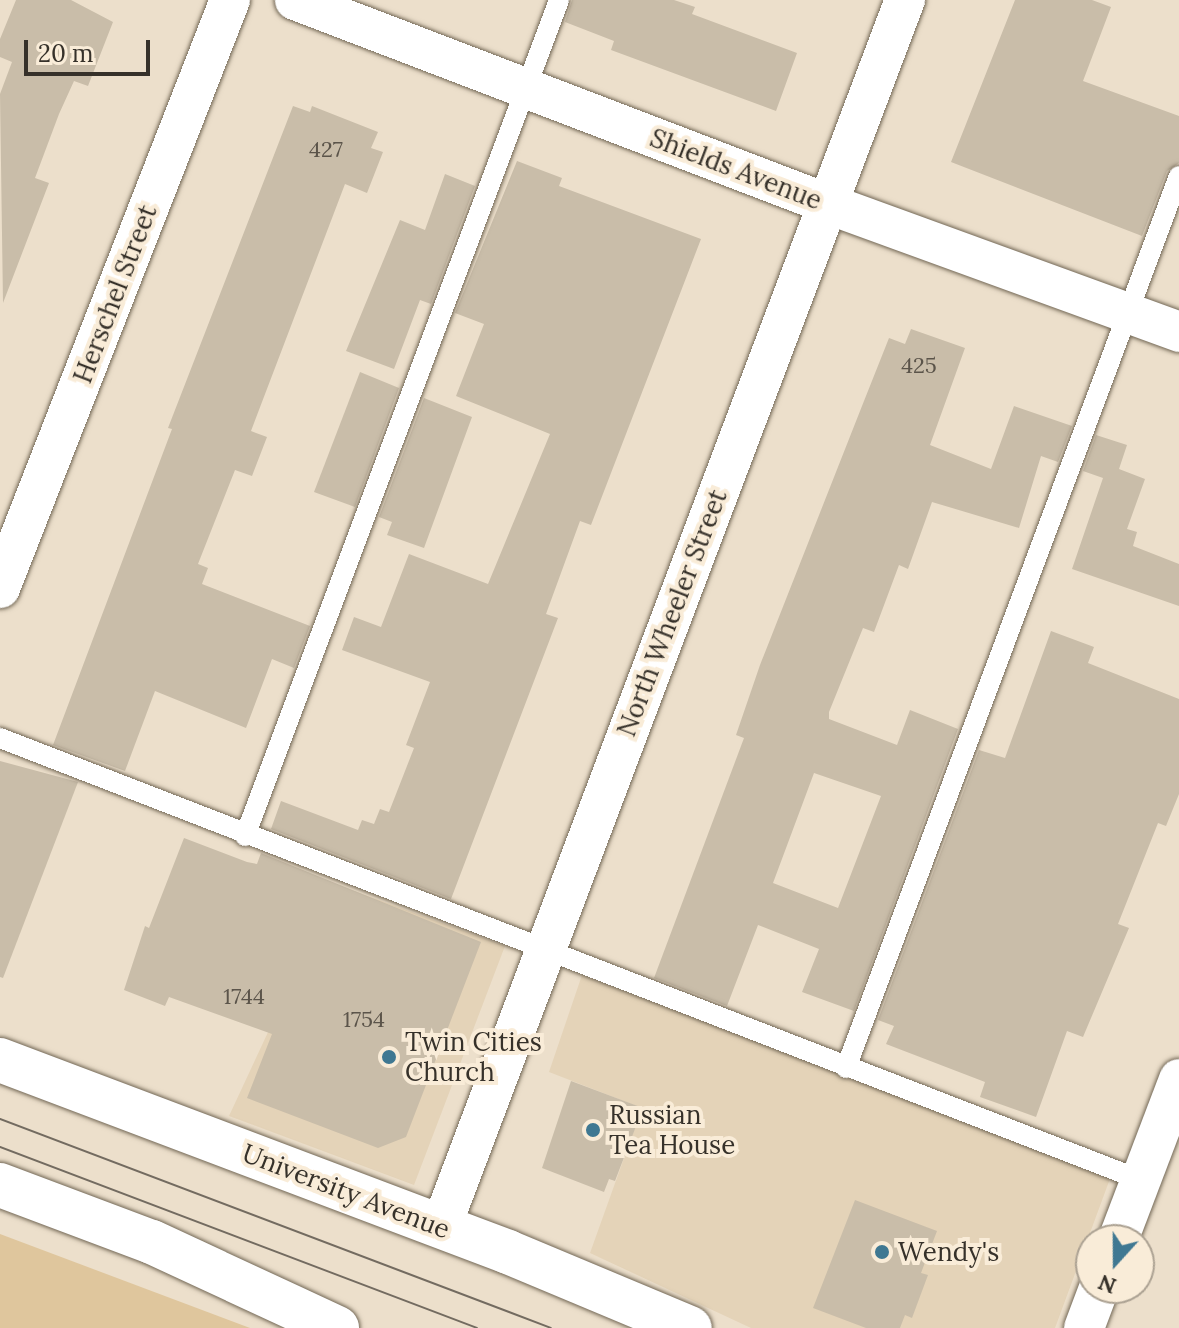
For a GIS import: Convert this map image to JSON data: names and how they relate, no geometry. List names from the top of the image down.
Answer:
{
  "streets": {
    "main road": ["University Avenue"],
    "street": ["Shields Avenue", "Herschel Street", "North Wheeler Street"]
  },
  "crossings": [
    ["Shields Avenue", "North Wheeler Street"],
    ["North Wheeler Street", "University Avenue"]
  ],
  "places": ["Twin Cities Church", "Russian Tea House", "Wendy's"],
  "house_numbers": [
    "427",
    "425",
    "1744",
    "1754"
  ],
  "scale_bar": "20 m",
  "north": "bottom"
}
